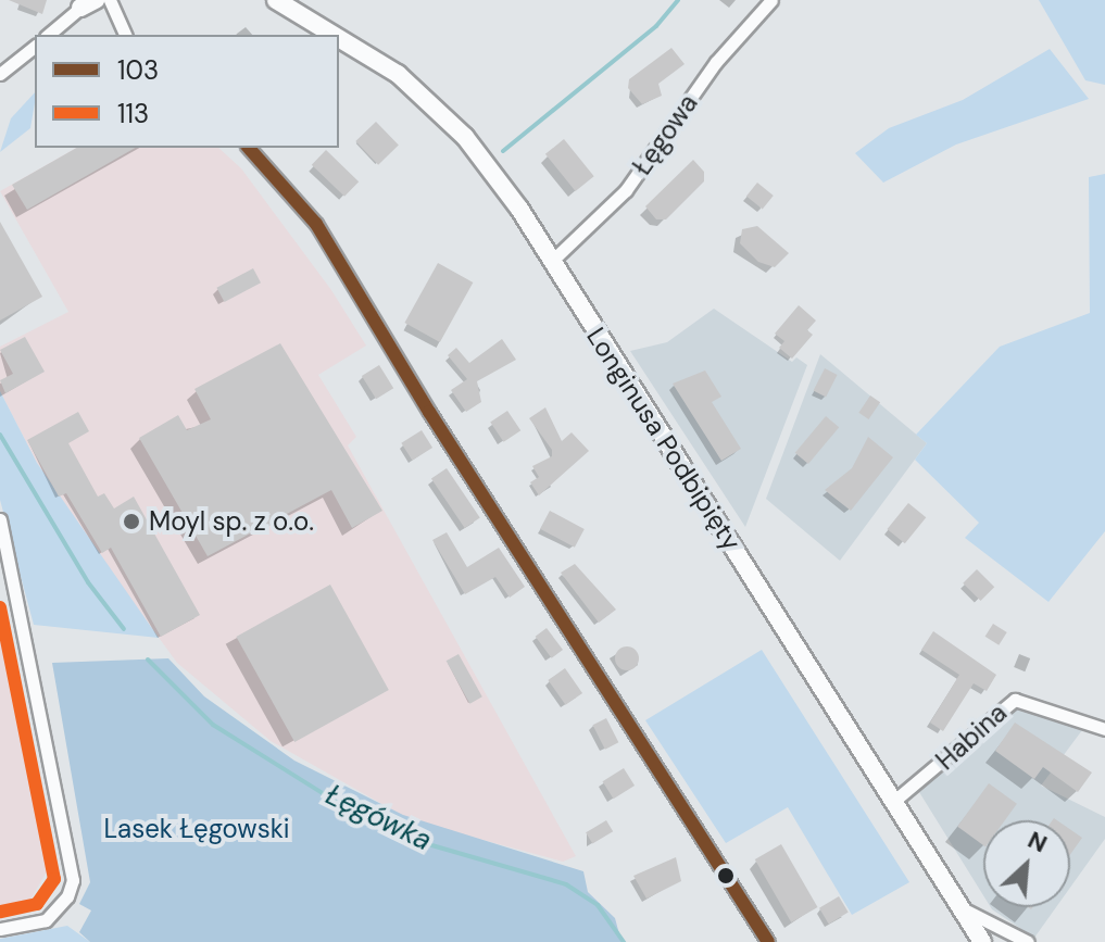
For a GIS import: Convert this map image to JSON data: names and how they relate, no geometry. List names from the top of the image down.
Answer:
{
  "streets": {
    "street": ["Łęgowa", "Longinusa Podbipięty", "Habina"]
  },
  "crossings": [
    ["Łęgowa", "Longinusa Podbipięty"],
    ["Longinusa Podbipięty", "Habina"]
  ],
  "water": ["Łęgówka"],
  "parks": ["Lasek Łęgowski"],
  "places": ["Moyl sp. z o.o."],
  "lines": ["transit line 103", "transit line 113"],
  "legend": ["103", "113"],
  "north": "top right"
}
